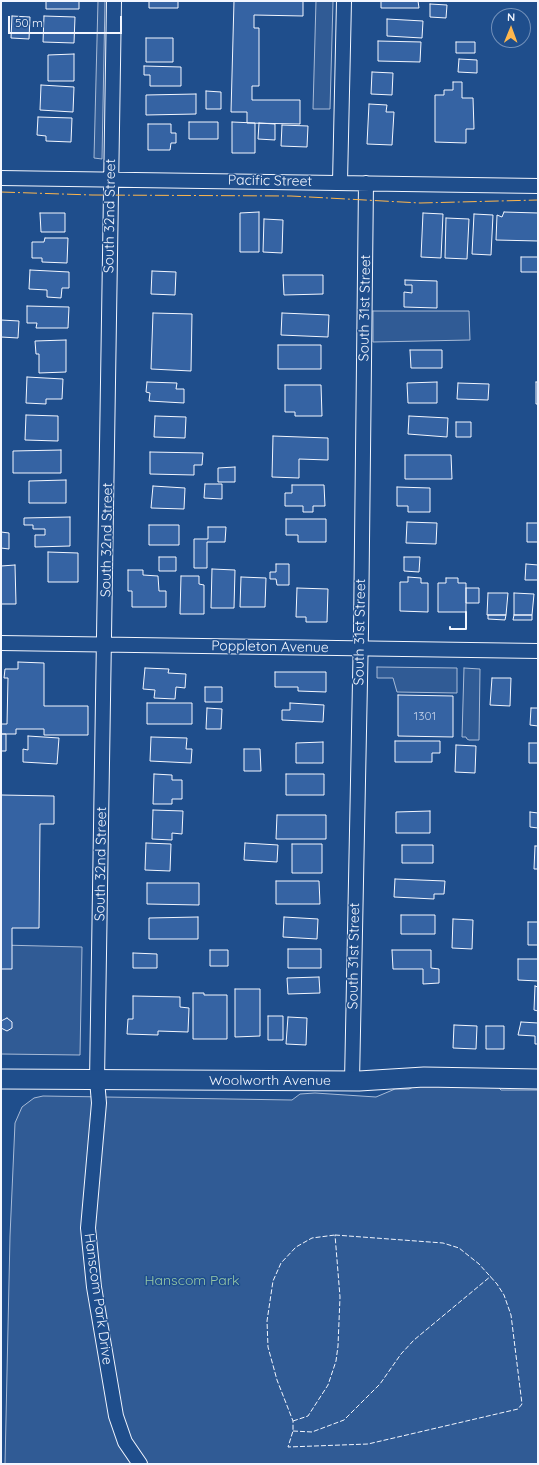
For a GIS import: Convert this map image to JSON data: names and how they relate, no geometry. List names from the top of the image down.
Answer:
{
  "streets": {
    "street": [
      "Pacific Street",
      "South 32nd Street",
      "South 31st Street",
      "Poppleton Avenue",
      "Woolworth Avenue",
      "Hanscom Park Drive"
    ]
  },
  "crossings": [
    ["Pacific Street", "South 32nd Street"],
    ["Pacific Street", "South 31st Street"],
    ["South 32nd Street", "Poppleton Avenue"],
    ["South 32nd Street", "Woolworth Avenue"],
    ["South 32nd Street", "Hanscom Park Drive"],
    ["South 31st Street", "Poppleton Avenue"],
    ["South 31st Street", "Woolworth Avenue"],
    ["Woolworth Avenue", "Hanscom Park Drive"]
  ],
  "parks": ["Hanscom Park"],
  "house_numbers": ["1301"],
  "scale_bar": "50 m",
  "north": "top"
}
